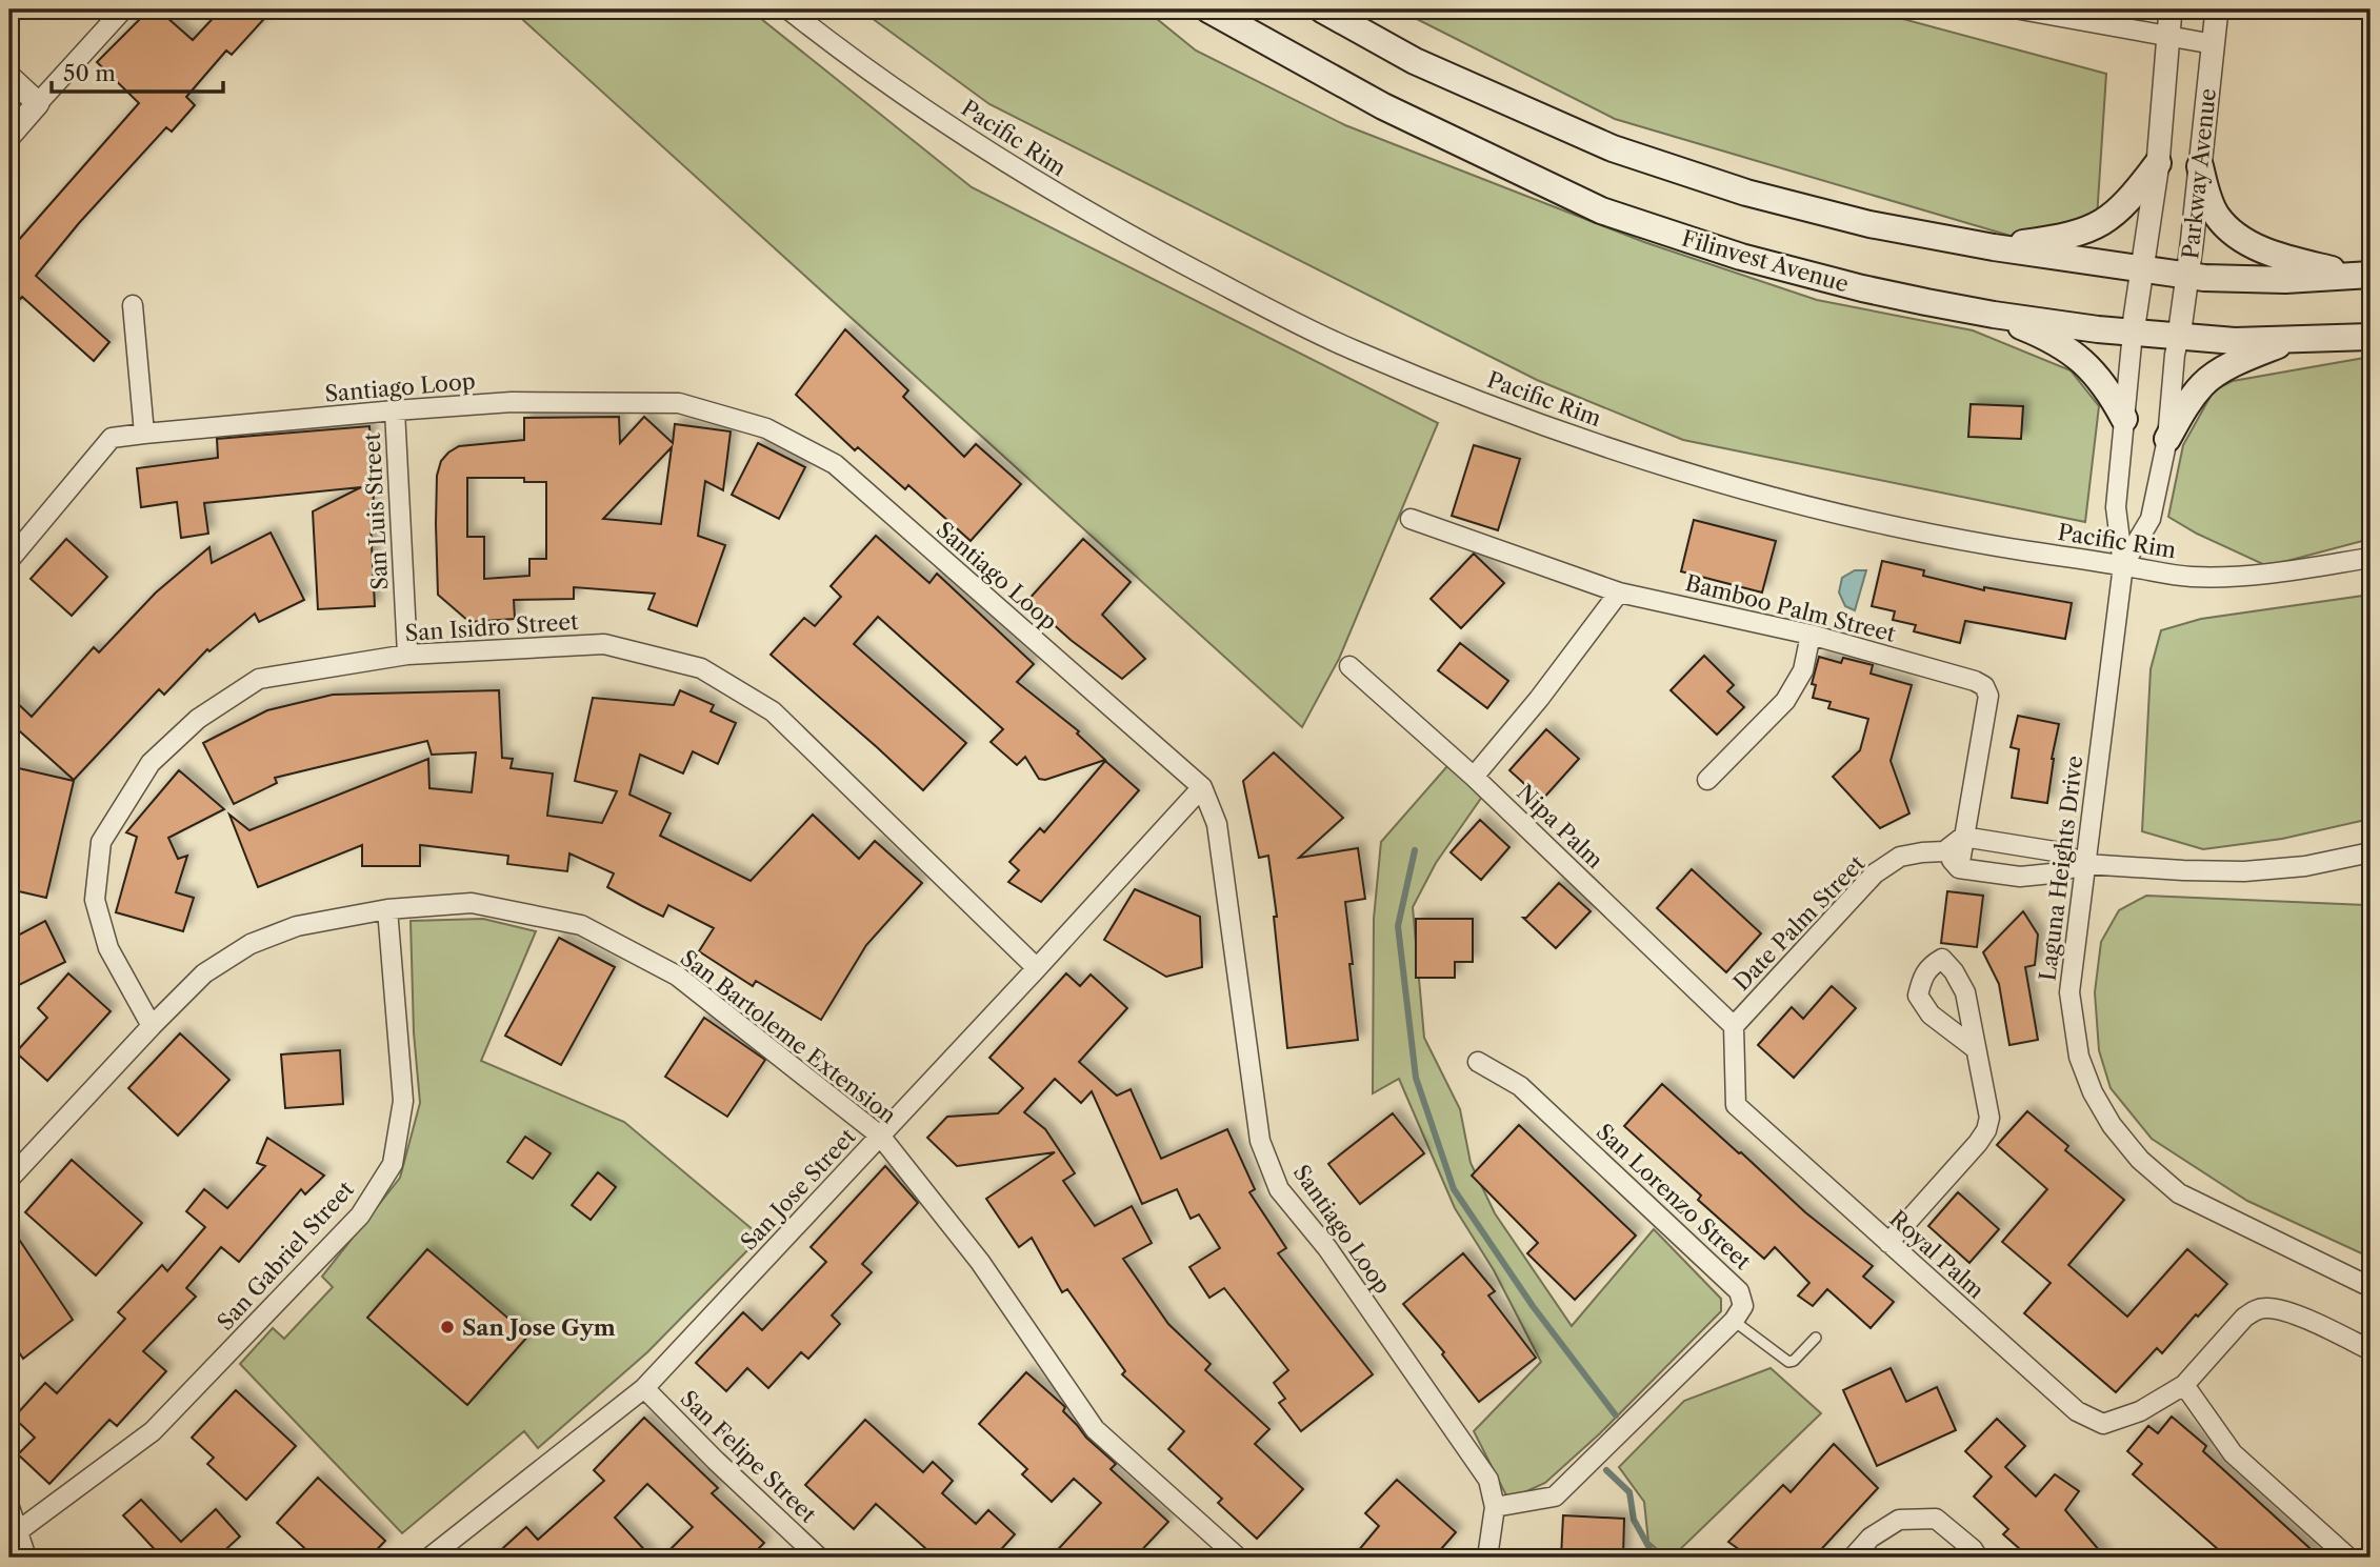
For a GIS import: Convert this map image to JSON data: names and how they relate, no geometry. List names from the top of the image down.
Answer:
{
  "streets": {
    "main road": ["Filinvest Avenue"],
    "street": [
      "Pacific Rim",
      "Parkway Avenue",
      "Santiago Loop",
      "San Luis Street",
      "Bamboo Palm Street",
      "San Isidro Street",
      "Nipa Palm",
      "Laguna Heights Drive",
      "Date Palm Street",
      "San Bartoleme Extension",
      "San Jose Street",
      "San Lorenzo Street",
      "Royal Palm",
      "San Gabriel Street",
      "San Felipe Street"
    ]
  },
  "crossings": [
    ["Pacific Rim", "Laguna Heights Drive"],
    ["Parkway Avenue", "Filinvest Avenue"],
    ["Parkway Avenue", "Laguna Heights Drive"],
    ["Filinvest Avenue", "Laguna Heights Drive"],
    ["Santiago Loop", "San Luis Street"],
    ["Santiago Loop", "San Jose Street"],
    ["San Luis Street", "San Isidro Street"],
    ["Bamboo Palm Street", "Date Palm Street"],
    ["San Isidro Street", "San Bartoleme Extension"],
    ["San Isidro Street", "San Jose Street"],
    ["Nipa Palm", "Date Palm Street"],
    ["Nipa Palm", "Royal Palm"],
    ["Date Palm Street", "Royal Palm"],
    ["San Bartoleme Extension", "San Jose Street"],
    ["San Bartoleme Extension", "San Gabriel Street"],
    ["San Jose Street", "San Felipe Street"]
  ],
  "places": ["San Jose Gym"],
  "scale_bar": "50 m"
}
